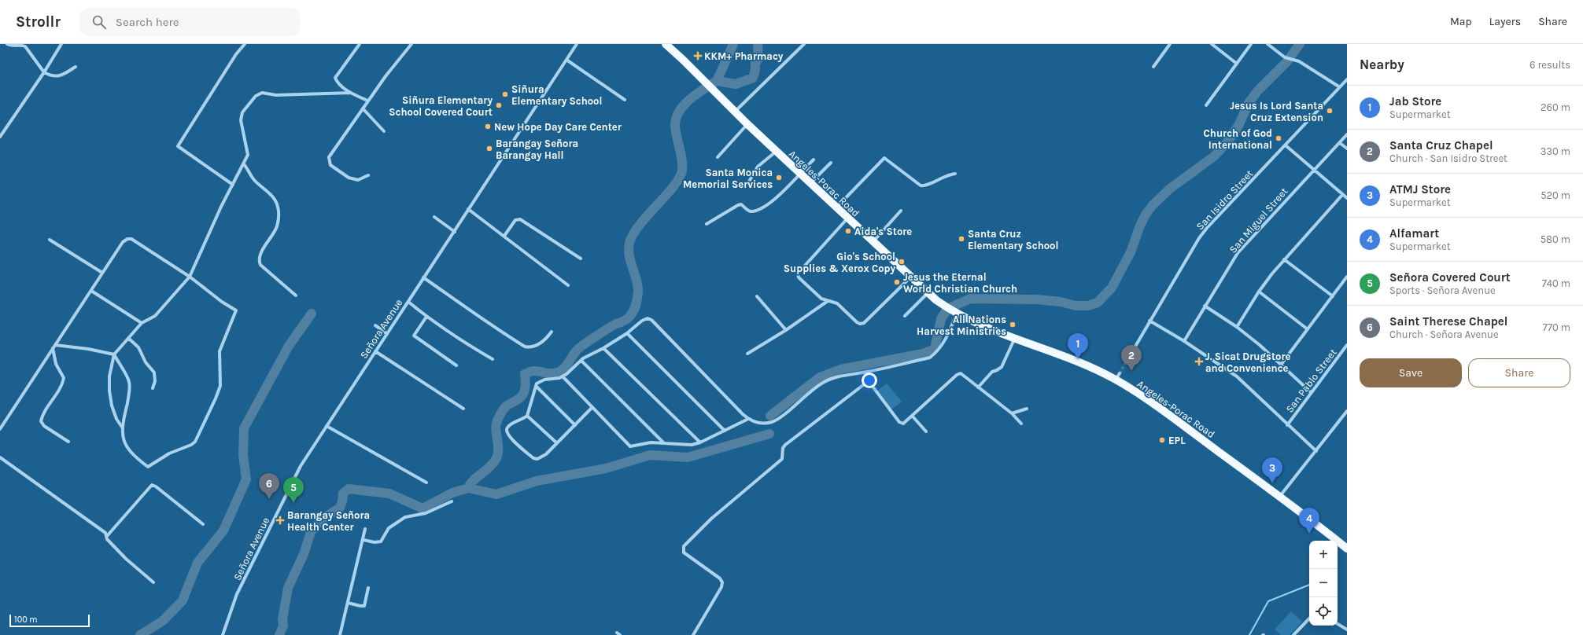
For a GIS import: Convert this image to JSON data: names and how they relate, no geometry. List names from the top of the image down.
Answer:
{
  "streets": {
    "main road": ["Angeles-Porac Road"],
    "street": [
      "San Isidro Street",
      "San Miguel Street",
      "Señora Avenue",
      "San Pablo Street"
    ]
  },
  "places": {
    "health": ["KKM+ Pharmacy", "J. Sicat Drugstore and Convenience", "Barangay Señora Health Center"],
    "other": [
      "Siñura Elementary School",
      "Siñura Elementary School Covered Court",
      "Jesus Is Lord Santa Cruz Extension",
      "New Hope Day Care Center",
      "Church of God International",
      "Barangay Señora Barangay Hall",
      "Santa Monica Memorial Services",
      "Aida's Store",
      "Santa Cruz Elementary School",
      "Gio's School Supplies & Xerox Copy",
      "Jesus the Eternal World Christian Church",
      "All Nations Harvest Ministries",
      "EPL"
    ]
  },
  "scale_bar": "100 m",
  "page": {
    "header": "Strollr",
    "search": "Search here",
    "nav": ["Map", "Layers", "Share"],
    "heading": ["Nearby", "6 results"],
    "list": [
      {
        "mark": "1",
        "name": "Jab Store",
        "note": "Supermarket",
        "value": "260 m"
      },
      {
        "mark": "2",
        "name": "Santa Cruz Chapel",
        "note": "Church · San Isidro Street",
        "value": "330 m"
      },
      {
        "mark": "3",
        "name": "ATMJ Store",
        "note": "Supermarket",
        "value": "520 m"
      },
      {
        "mark": "4",
        "name": "Alfamart",
        "note": "Supermarket",
        "value": "580 m"
      },
      {
        "mark": "5",
        "name": "Señora Covered Court",
        "note": "Sports · Señora Avenue",
        "value": "740 m"
      },
      {
        "mark": "6",
        "name": "Saint Therese Chapel",
        "note": "Church · Señora Avenue",
        "value": "770 m"
      }
    ],
    "pins": [
      "1",
      "2",
      "3",
      "6",
      "5",
      "4"
    ],
    "buttons": ["Save", "Share"],
    "map_buttons": ["+", "−"],
    "scale": "100 m"
  }
}
